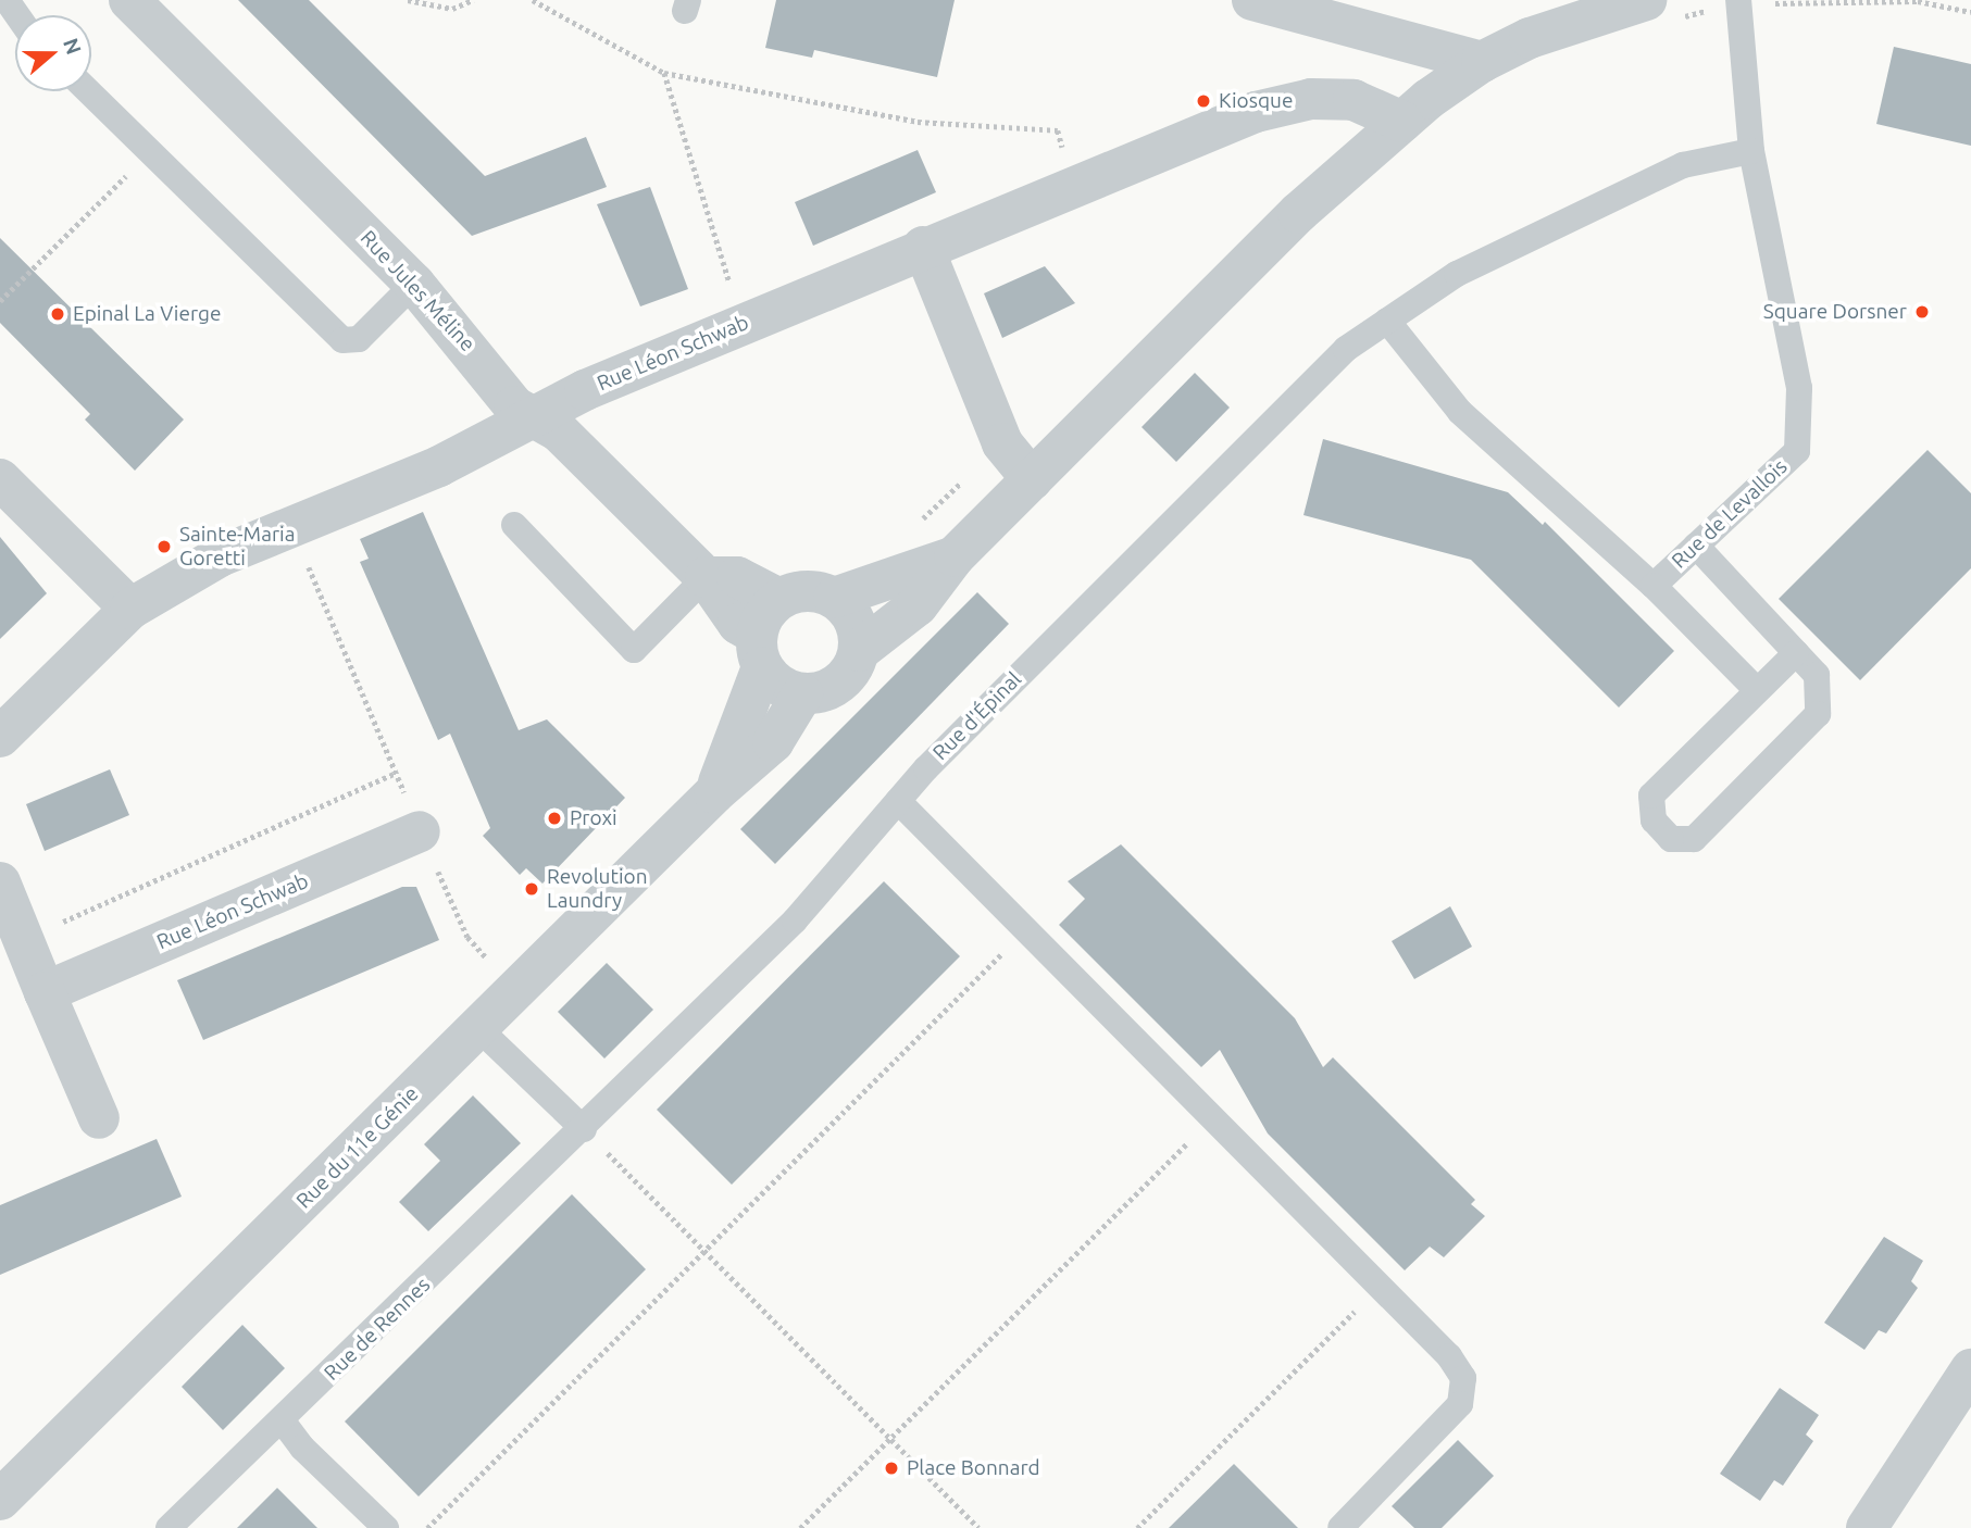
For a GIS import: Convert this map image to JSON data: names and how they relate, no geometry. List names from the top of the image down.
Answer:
{
  "streets": {
    "street": ["Rue Jules Méline", "Rue Léon Schwab", "Rue du 11e Génie"],
    "lane": ["Rue de Levallois", "Rue d'Épinal", "Rue de Rennes"]
  },
  "crossings": [
    ["Rue Jules Méline", "Rue Léon Schwab"],
    ["Rue Jules Méline", "Rue du 11e Génie"],
    ["Rue de Levallois", "Rue d'Épinal"],
    ["Rue d'Épinal", "Rue de Rennes"]
  ],
  "places": [
    "Kiosque",
    "Square Dorsner",
    "Epinal La Vierge",
    "Sainte-Maria Goretti",
    "Proxi",
    "Revolution Laundry",
    "Place Bonnard"
  ],
  "north": "right"
}
